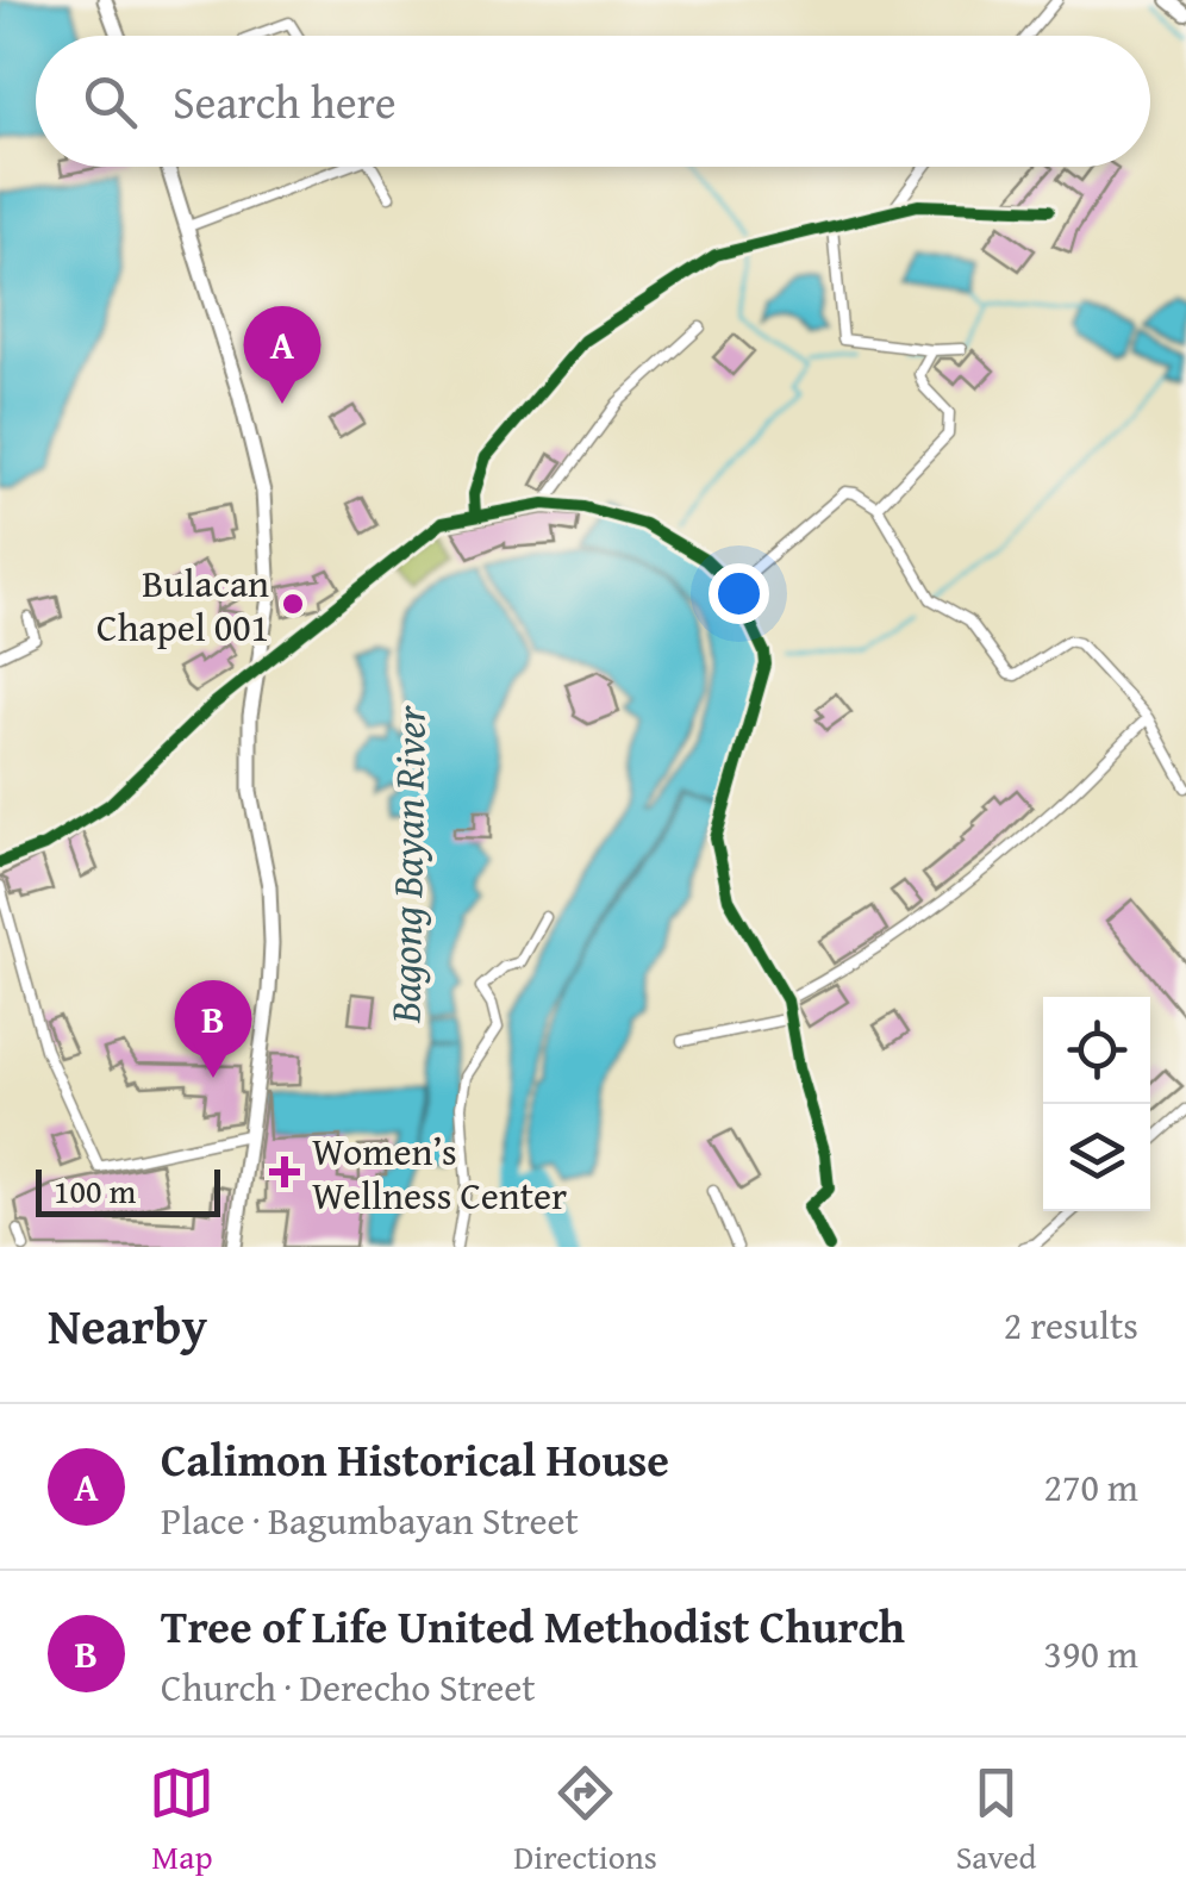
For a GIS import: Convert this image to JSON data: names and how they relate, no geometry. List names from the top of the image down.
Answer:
{
  "water": ["Bagong Bayan River"],
  "places": {
    "other": ["Bulacan Chapel 001"],
    "health": ["Women’s Wellness Center"]
  },
  "scale_bar": "100 m",
  "page": {
    "search": "Search here",
    "pins": ["A", "B"],
    "scale": "100 m",
    "heading": ["Nearby", "2 results"],
    "list": [
      {
        "mark": "A",
        "name": "Calimon Historical House",
        "note": "Place · Bagumbayan Street",
        "value": "270 m"
      },
      {
        "mark": "B",
        "name": "Tree of Life United Methodist Church",
        "note": "Church · Derecho Street",
        "value": "390 m"
      }
    ],
    "nav": ["Map", "Directions", "Saved"]
  }
}
